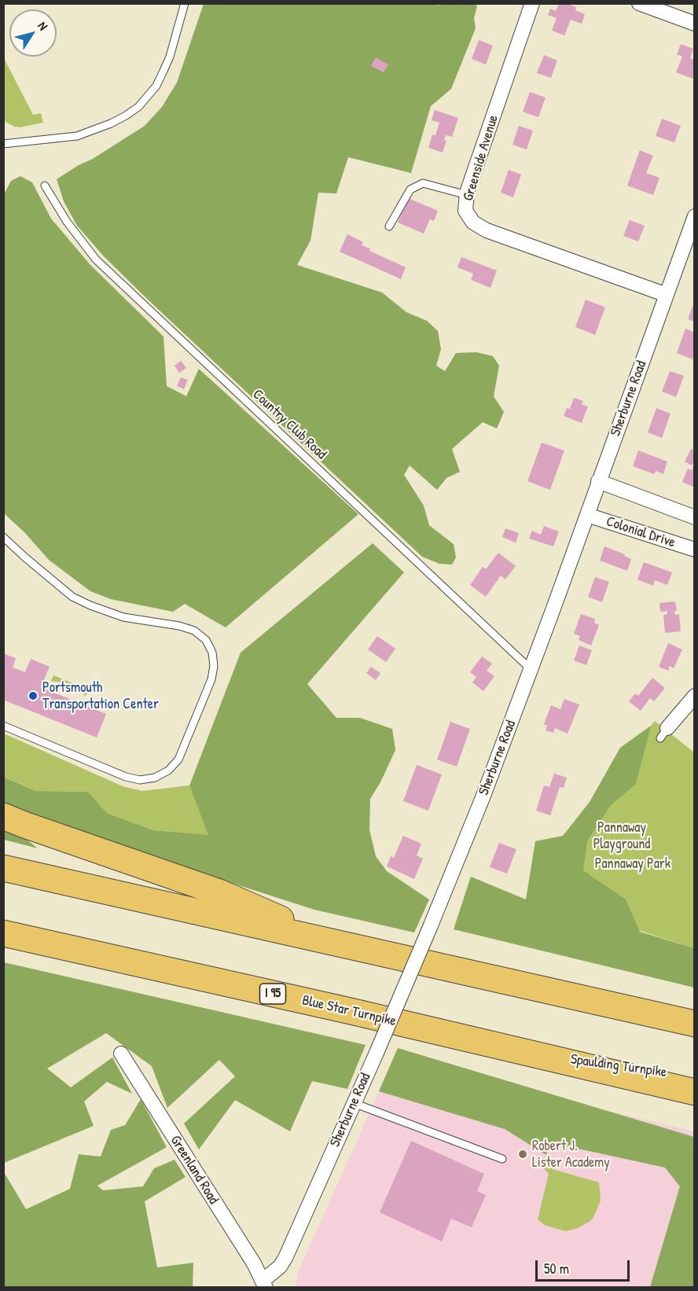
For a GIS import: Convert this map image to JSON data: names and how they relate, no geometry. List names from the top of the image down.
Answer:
{
  "streets": {
    "highway": ["I 95", "Blue Star Turnpike", "Spaulding Turnpike"],
    "street": [
      "Greenside Avenue",
      "Sherburne Road",
      "Colonial Drive",
      "Greenland Road"
    ],
    "lane": ["Country Club Road"]
  },
  "crossings": [
    ["Greenside Avenue", "Sherburne Road"],
    ["Sherburne Road", "Country Club Road"],
    ["Sherburne Road", "Colonial Drive"],
    ["Sherburne Road", "Greenland Road"],
    ["Blue Star Turnpike", "Spaulding Turnpike"]
  ],
  "parks": ["Pannaway Playground", "Pannaway Park"],
  "places": ["Portsmouth Transportation Center", "Robert J. Lister Academy"],
  "scale_bar": "50 m",
  "north": "top right"
}
